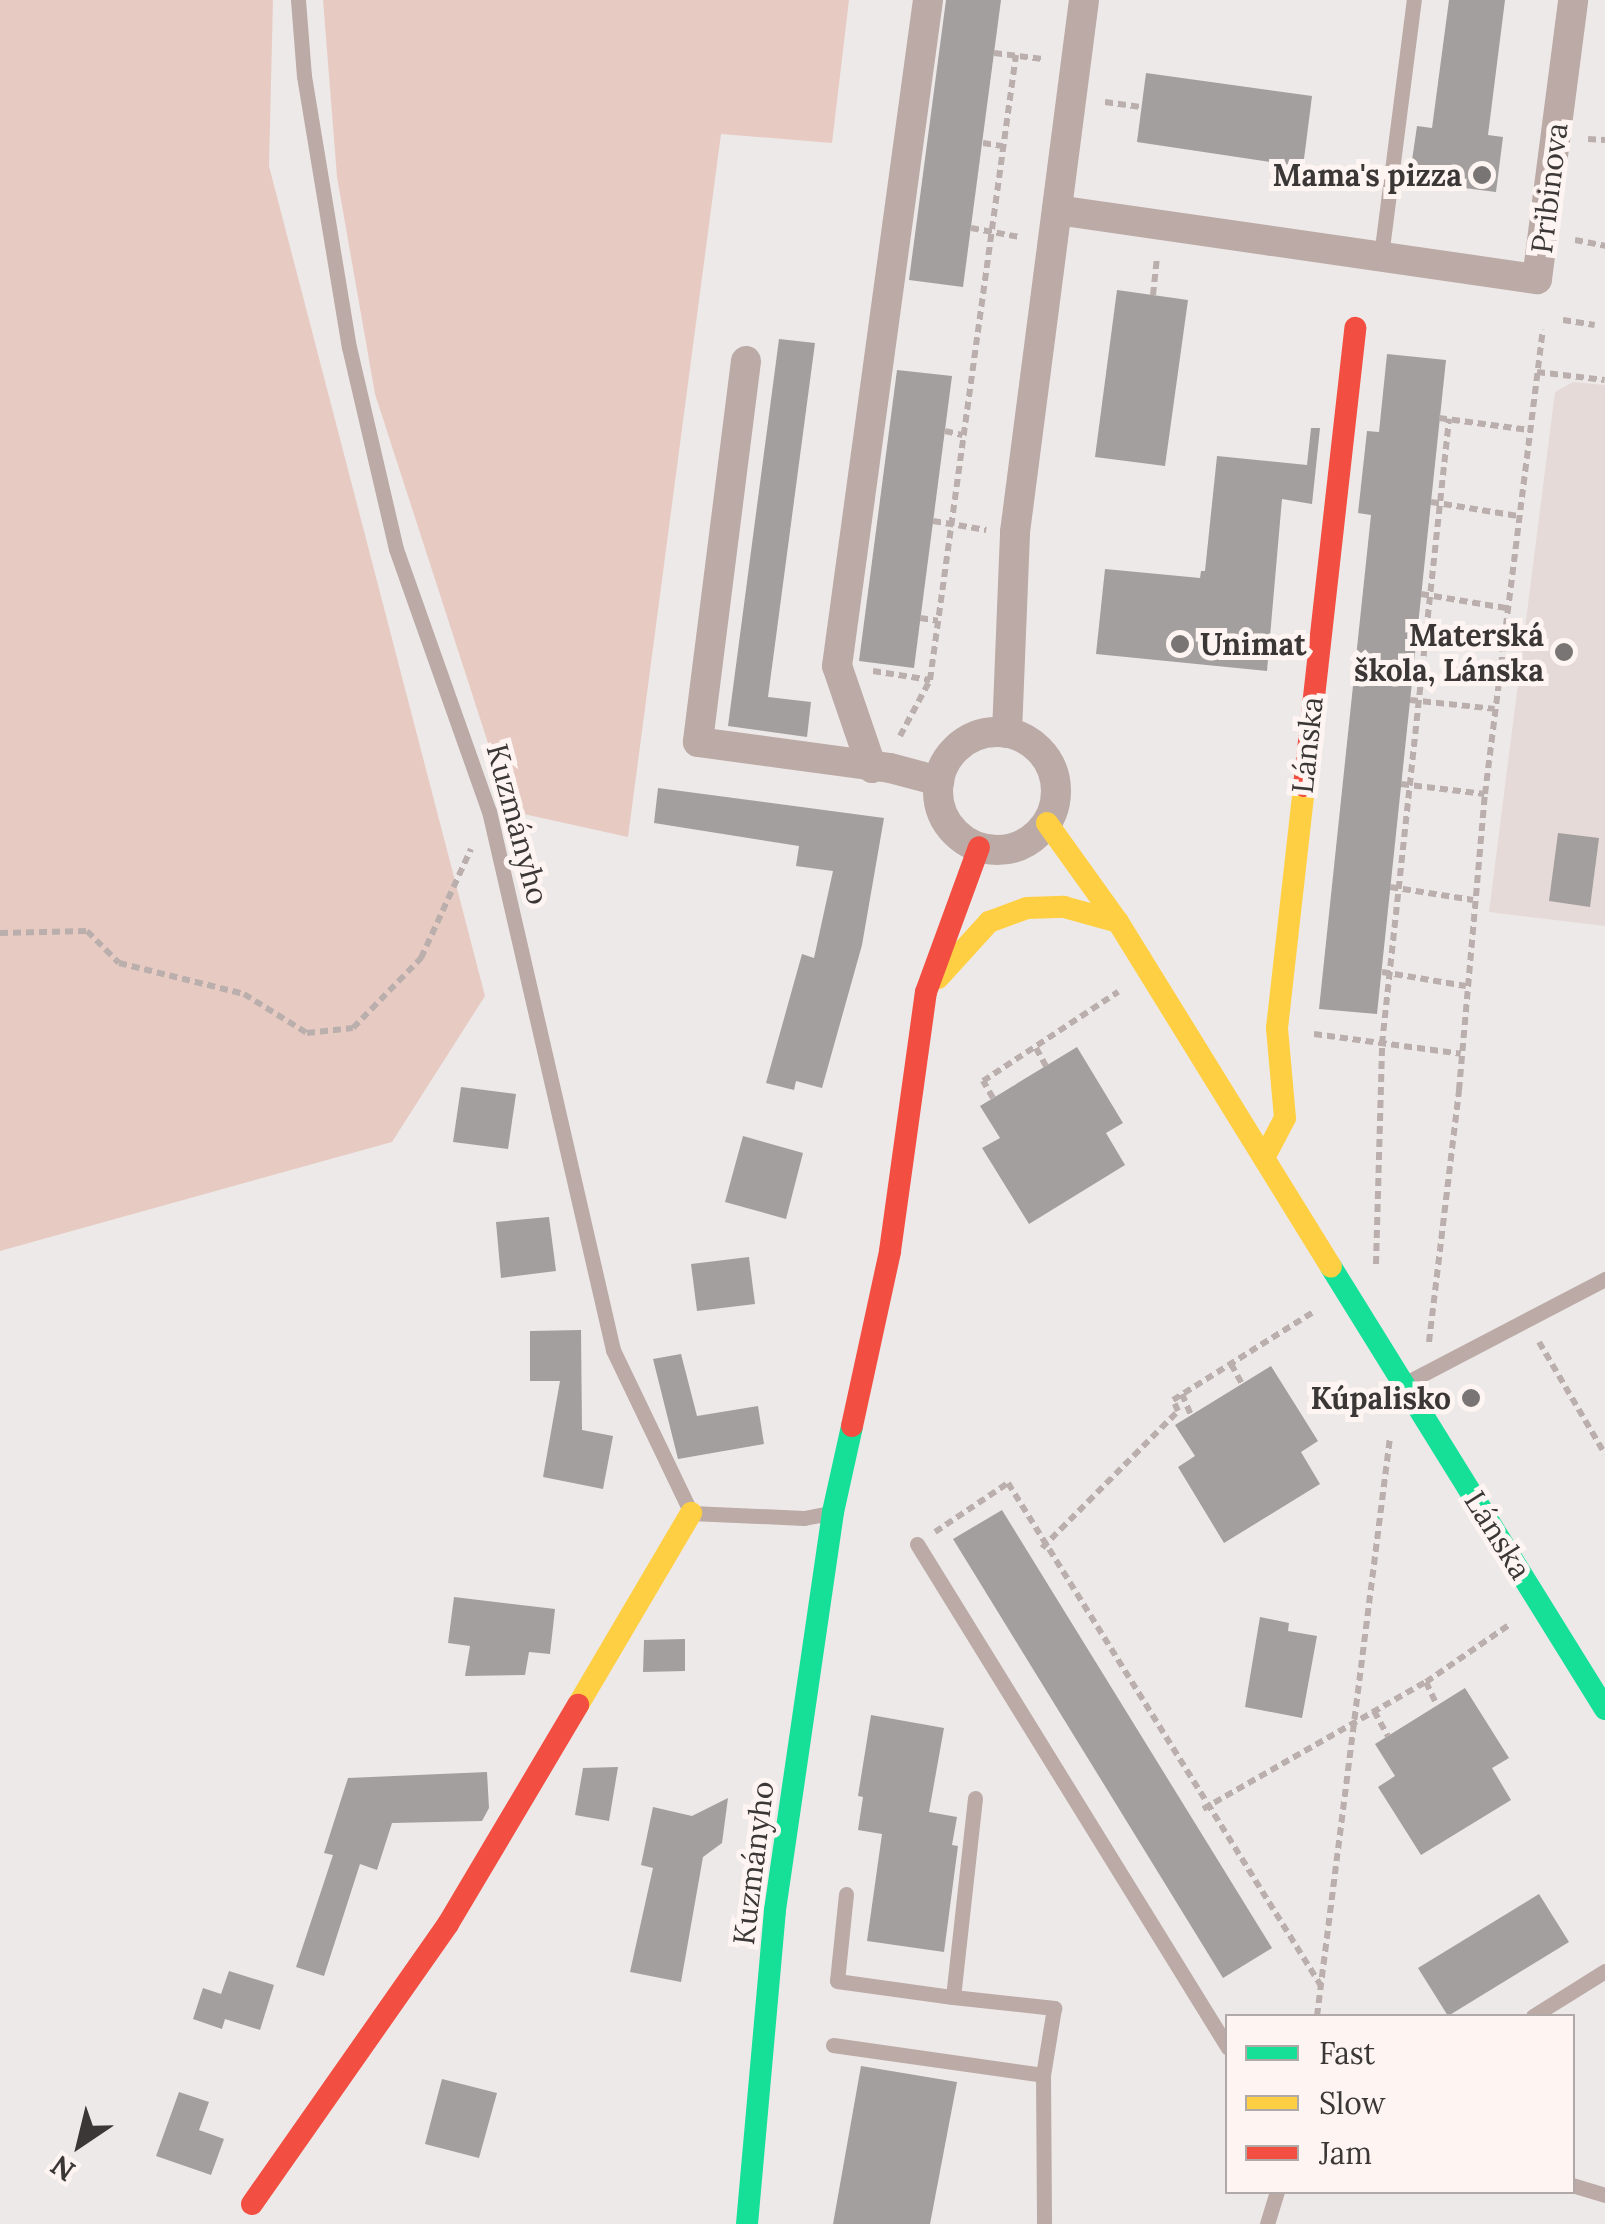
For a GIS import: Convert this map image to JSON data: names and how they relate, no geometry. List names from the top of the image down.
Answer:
{
  "streets": {
    "street": ["Pribinova", "Lánska", "Kuzmányho"]
  },
  "crossings": [
    ["Lánska", "Kuzmányho"]
  ],
  "places": [
    "Mama's pizza",
    "Unimat",
    "Materská škola, Lánska",
    "Kúpalisko"
  ],
  "legend": ["Fast", "Slow", "Jam"],
  "north": "bottom left"
}
